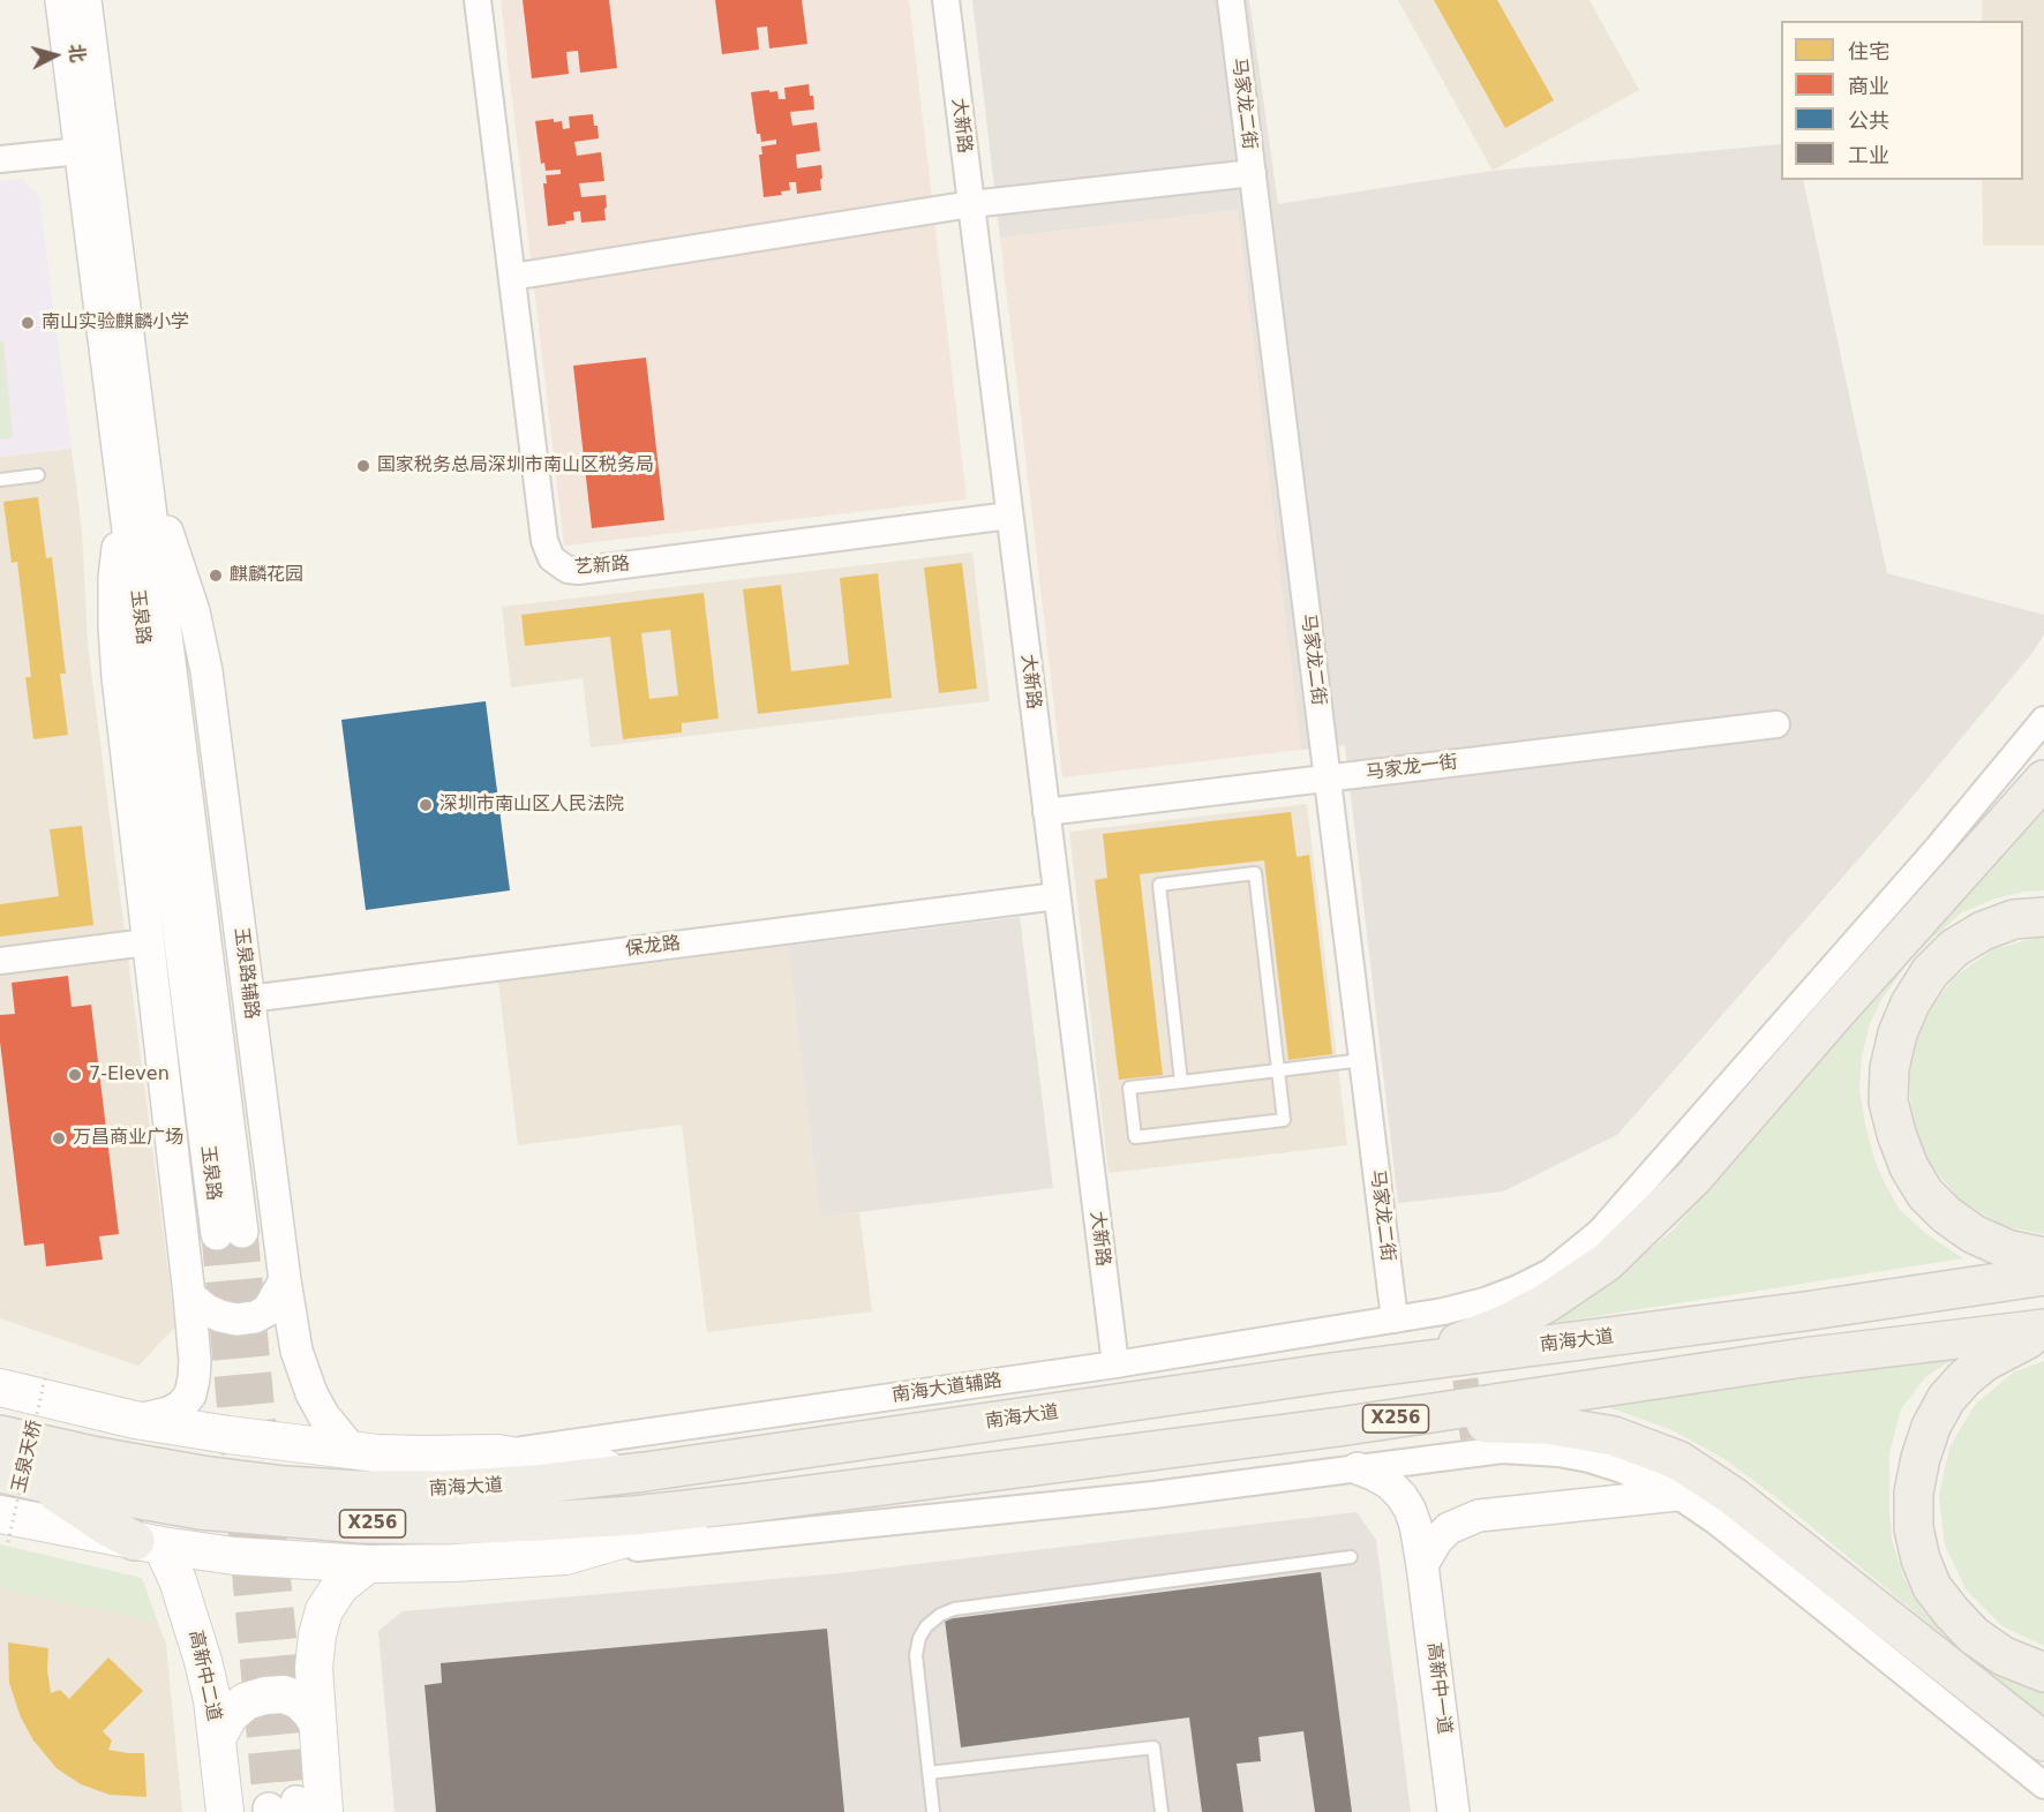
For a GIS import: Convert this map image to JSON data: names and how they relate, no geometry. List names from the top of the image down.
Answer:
{
  "streets": {
    "main road": ["南海大道", "X256", "高新中二道"],
    "street": [
      "马家龙二街",
      "大新路",
      "艺新路",
      "玉泉路",
      "马家龙一街",
      "保龙路",
      "玉泉路辅路",
      "南海大道辅路",
      "高新中一道"
    ],
    "path": ["玉泉天桥"]
  },
  "crossings": [
    ["马家龙二街", "马家龙一街"],
    ["马家龙二街", "南海大道辅路"],
    ["大新路", "艺新路"],
    ["大新路", "马家龙一街"],
    ["大新路", "保龙路"],
    ["大新路", "南海大道辅路"],
    ["玉泉路", "玉泉路辅路"],
    ["保龙路", "玉泉路辅路"]
  ],
  "places": [
    "南山实验麒麟小学",
    "国家税务总局深圳市南山区税务局",
    "麒麟花园",
    "深圳市南山区人民法院",
    "7-Eleven",
    "万昌商业广场"
  ],
  "legend": [
    "住宅",
    "商业",
    "公共",
    "工业"
  ],
  "north": "right"
}
